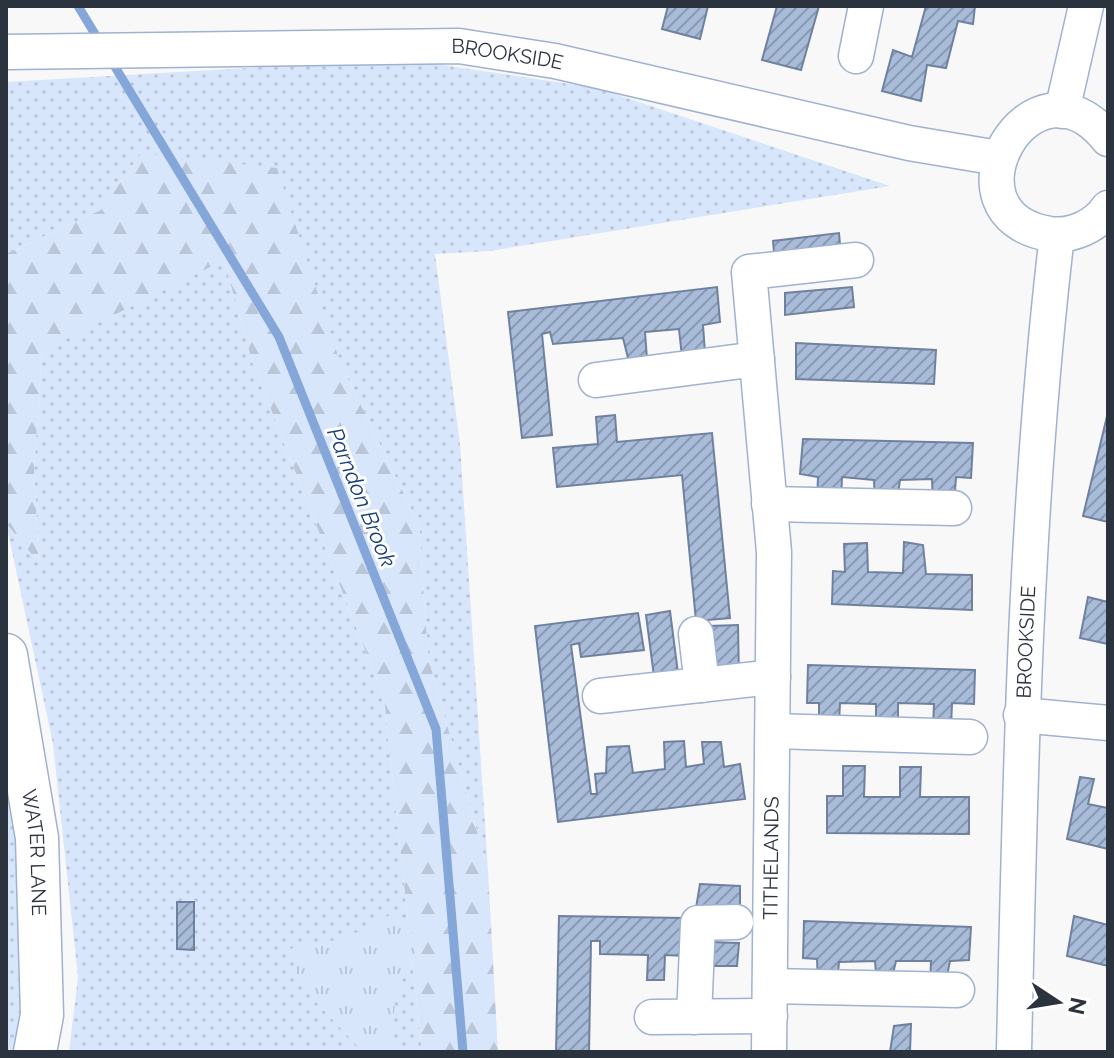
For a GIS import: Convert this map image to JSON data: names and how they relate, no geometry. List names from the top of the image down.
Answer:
{
  "streets": {
    "main road": ["WATER LANE"],
    "street": ["BROOKSIDE", "TITHELANDS"]
  },
  "water": ["Parndon Brook"],
  "north": "right"
}
